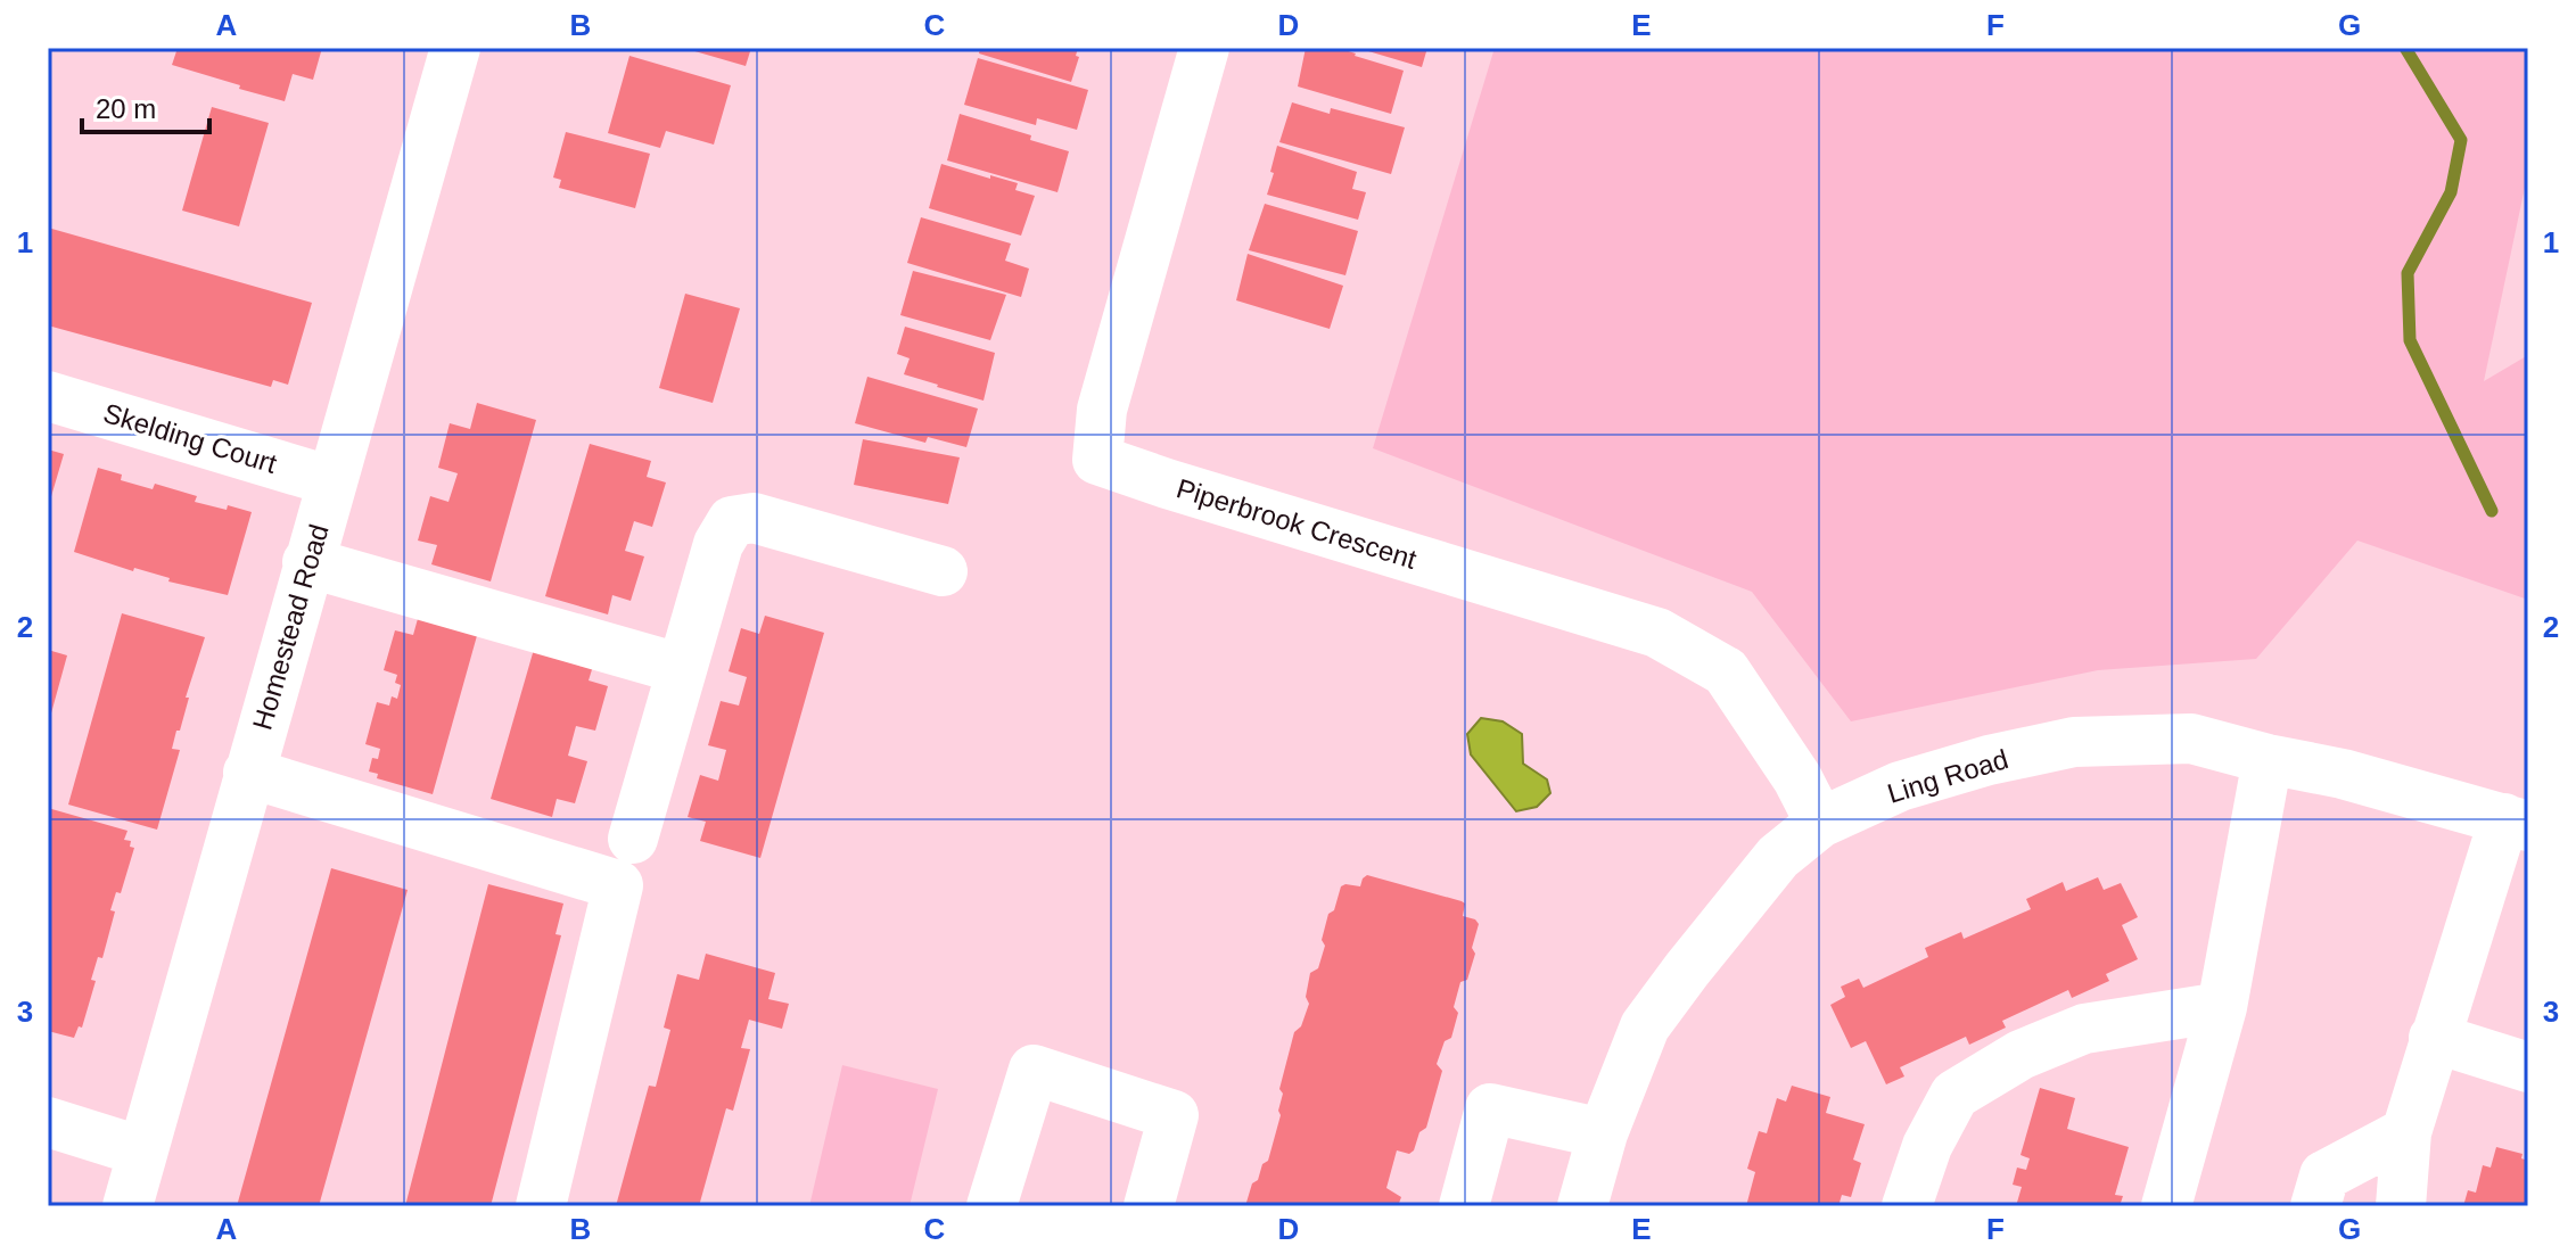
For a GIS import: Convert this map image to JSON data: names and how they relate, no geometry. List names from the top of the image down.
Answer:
{
  "streets": {
    "street": [
      "Skelding Court",
      "Piperbrook Crescent",
      "Homestead Road",
      "Ling Road"
    ]
  },
  "crossings": [
    ["Skelding Court", "Homestead Road"],
    ["Piperbrook Crescent", "Ling Road"]
  ],
  "scale_bar": "20 m",
  "grid": {
    "columns": [
      "A",
      "B",
      "C",
      "D",
      "E",
      "F",
      "G"
    ],
    "rows": ["1", "2", "3"]
  }
}
